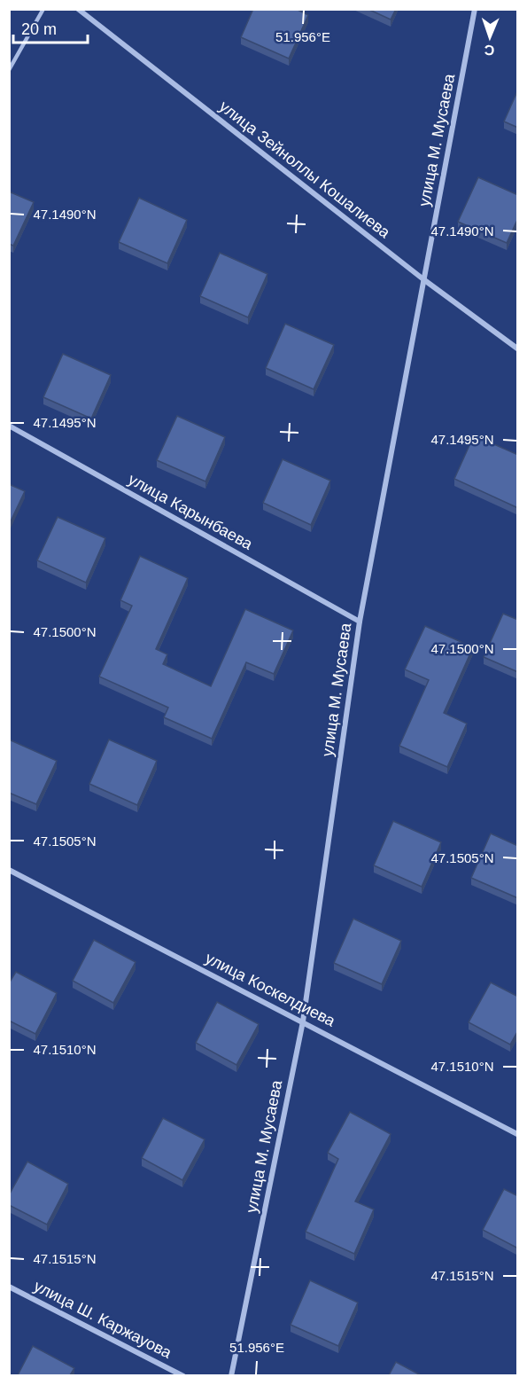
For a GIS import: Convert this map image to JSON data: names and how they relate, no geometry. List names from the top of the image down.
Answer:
{
  "streets": {
    "street": [
      "улица М. Мусаева",
      "улица Зейноллы Кошалиева",
      "улица Карынбаева",
      "улица Коскелдиева",
      "улица Ш. Каржауова"
    ]
  },
  "crossings": [
    ["улица М. Мусаева", "улица Зейноллы Кошалиева"],
    ["улица М. Мусаева", "улица Карынбаева"],
    ["улица М. Мусаева", "улица Коскелдиева"]
  ],
  "scale_bar": "20 m",
  "north": "bottom",
  "coordinates": [
    "51.956°E",
    "47.1490°N",
    "47.1495°N",
    "47.1500°N",
    "47.1505°N",
    "47.1510°N",
    "47.1515°N"
  ]
}
